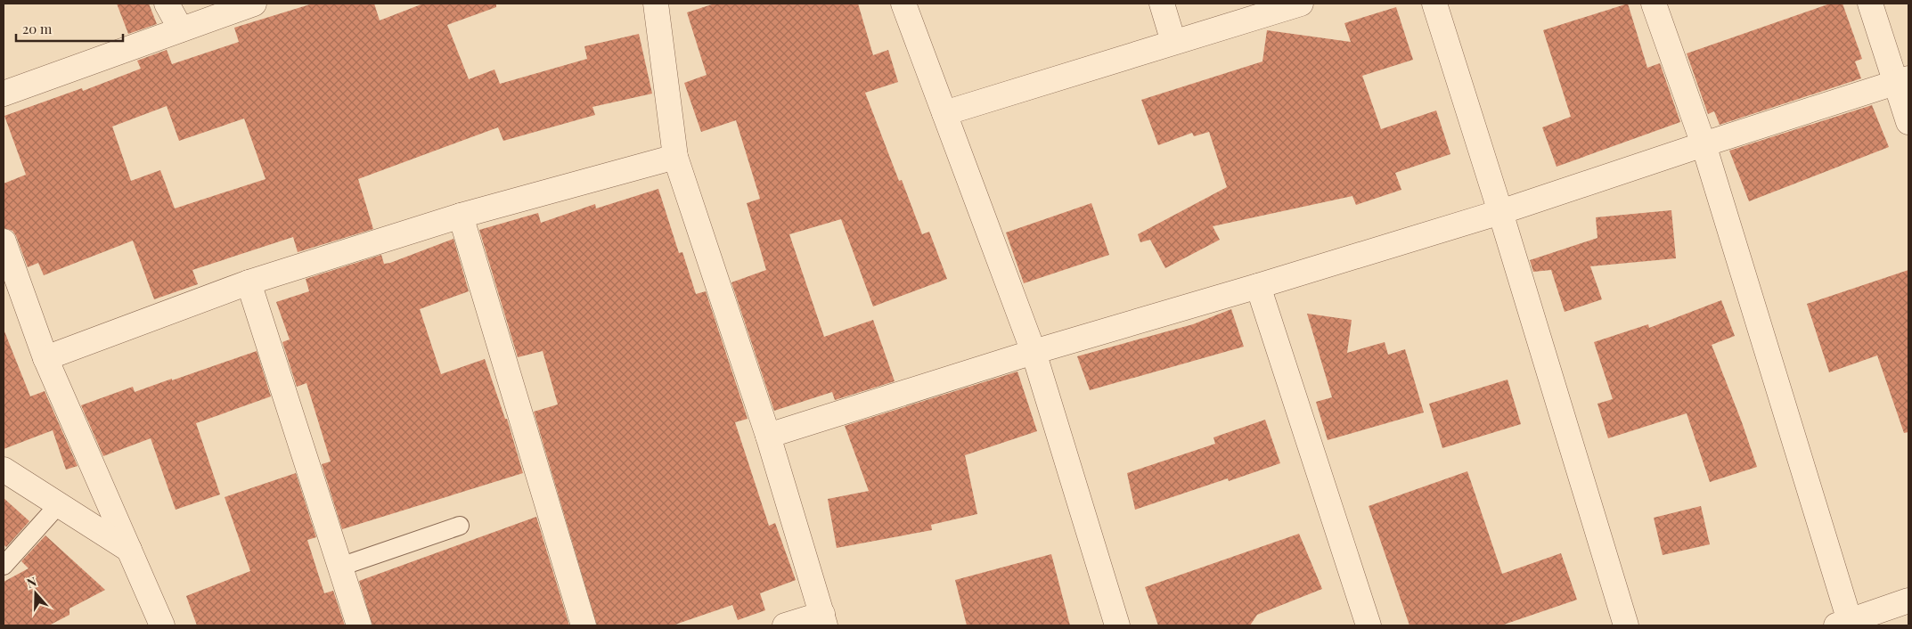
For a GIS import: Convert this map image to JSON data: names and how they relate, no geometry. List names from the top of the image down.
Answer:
{
  "scale_bar": "20 m",
  "north": "top"
}
